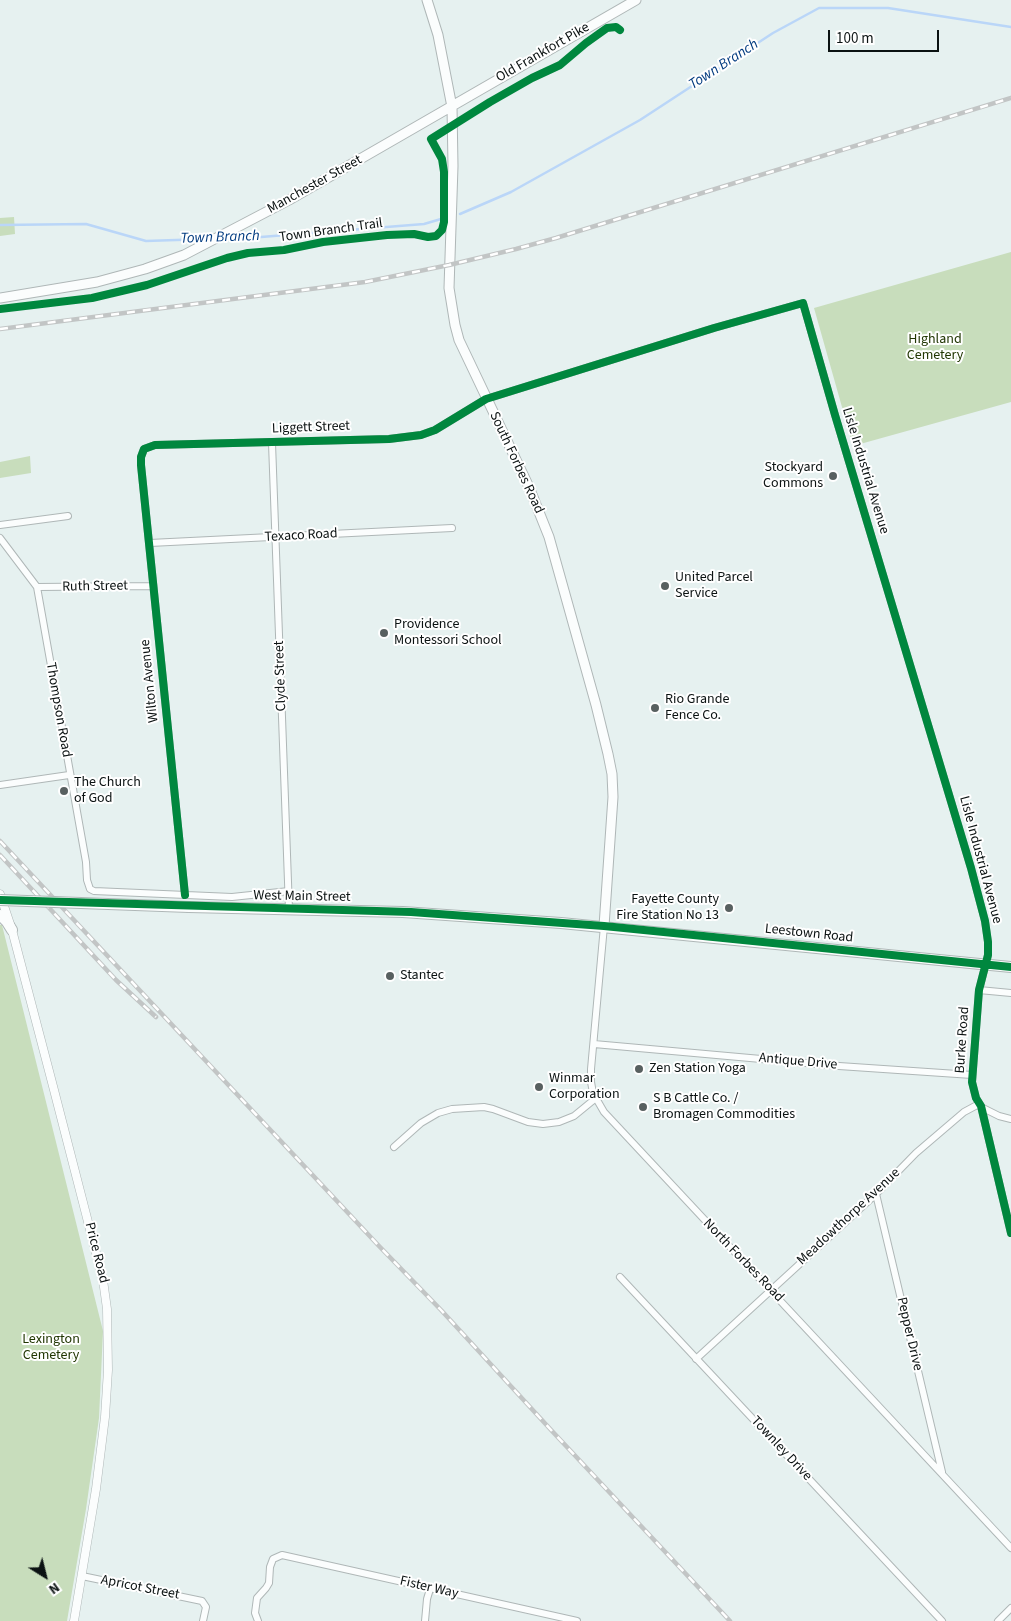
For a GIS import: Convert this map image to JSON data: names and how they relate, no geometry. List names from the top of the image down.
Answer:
{
  "streets": {
    "main road": [
      "Old Frankfort Pike",
      "Manchester Street",
      "South Forbes Road",
      "West Main Street",
      "Leestown Road"
    ],
    "street": [
      "Liggett Street",
      "Lisle Industrial Avenue",
      "Texaco Road",
      "Ruth Street",
      "Clyde Street",
      "Wilton Avenue",
      "Thompson Road",
      "Burke Road",
      "Antique Drive",
      "Meadowthorpe Avenue",
      "Price Road",
      "North Forbes Road",
      "Pepper Drive",
      "Townley Drive",
      "Apricot Street",
      "Fister Way"
    ],
    "cycle path": ["Town Branch Trail"]
  },
  "crossings": [
    ["Old Frankfort Pike", "Manchester Street"],
    ["Old Frankfort Pike", "South Forbes Road"],
    ["Manchester Street", "South Forbes Road"],
    ["Liggett Street", "South Forbes Road"],
    ["Liggett Street", "Lisle Industrial Avenue"],
    ["Liggett Street", "Clyde Street"],
    ["Liggett Street", "Wilton Avenue"],
    ["South Forbes Road", "Lisle Industrial Avenue"],
    ["South Forbes Road", "West Main Street"],
    ["South Forbes Road", "Leestown Road"],
    ["South Forbes Road", "North Forbes Road"],
    ["Lisle Industrial Avenue", "Leestown Road"],
    ["Lisle Industrial Avenue", "Burke Road"],
    ["Texaco Road", "Clyde Street"],
    ["Texaco Road", "Wilton Avenue"],
    ["Ruth Street", "Wilton Avenue"],
    ["Ruth Street", "Thompson Road"],
    ["Clyde Street", "West Main Street"],
    ["Wilton Avenue", "Thompson Road"],
    ["West Main Street", "Leestown Road"],
    ["West Main Street", "North Forbes Road"],
    ["Leestown Road", "Burke Road"],
    ["Leestown Road", "North Forbes Road"],
    ["Burke Road", "Antique Drive"],
    ["Burke Road", "Meadowthorpe Avenue"],
    ["Antique Drive", "North Forbes Road"],
    ["Meadowthorpe Avenue", "North Forbes Road"],
    ["Meadowthorpe Avenue", "Pepper Drive"],
    ["Meadowthorpe Avenue", "Townley Drive"],
    ["Price Road", "Apricot Street"],
    ["North Forbes Road", "Pepper Drive"]
  ],
  "water": ["Town Branch"],
  "parks": ["Highland Cemetery", "Lexington Cemetery"],
  "places": [
    "Stockyard Commons",
    "United Parcel Service",
    "Providence Montessori School",
    "Rio Grande Fence Co.",
    "The Church of God",
    "Fayette County Fire Station No 13",
    "Stantec",
    "Zen Station Yoga",
    "Winmar Corporation",
    "S B Cattle Co. / Bromagen Commodities"
  ],
  "scale_bar": "100 m",
  "north": "bottom right"
}
